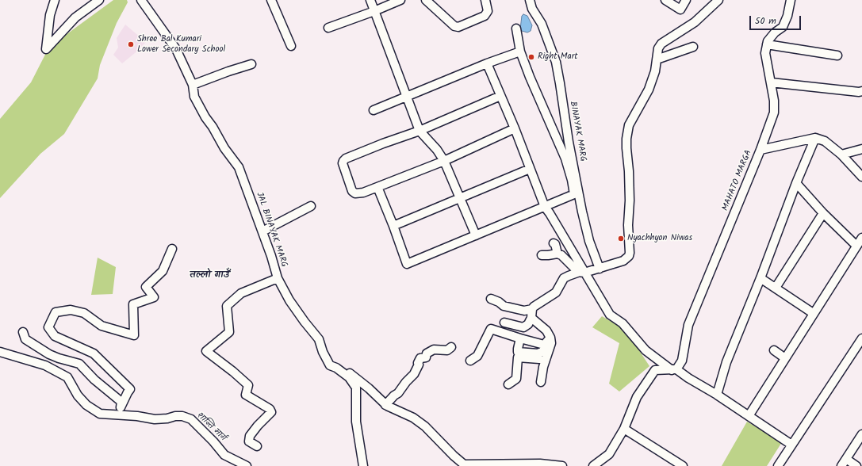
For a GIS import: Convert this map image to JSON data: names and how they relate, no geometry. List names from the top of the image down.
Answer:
{
  "streets": {
    "street": [
      "BINAYAK MARG",
      "MAHATO MARGA",
      "JAL BINAYAK MARG",
      "शान्ति मार्ग"
    ]
  },
  "districts": ["तल्लो गाउँ"],
  "places": ["Shree Bal Kumari Lower Secondary School", "Right Mart", "Nyachhyon Niwas"],
  "scale_bar": "50 m"
}
